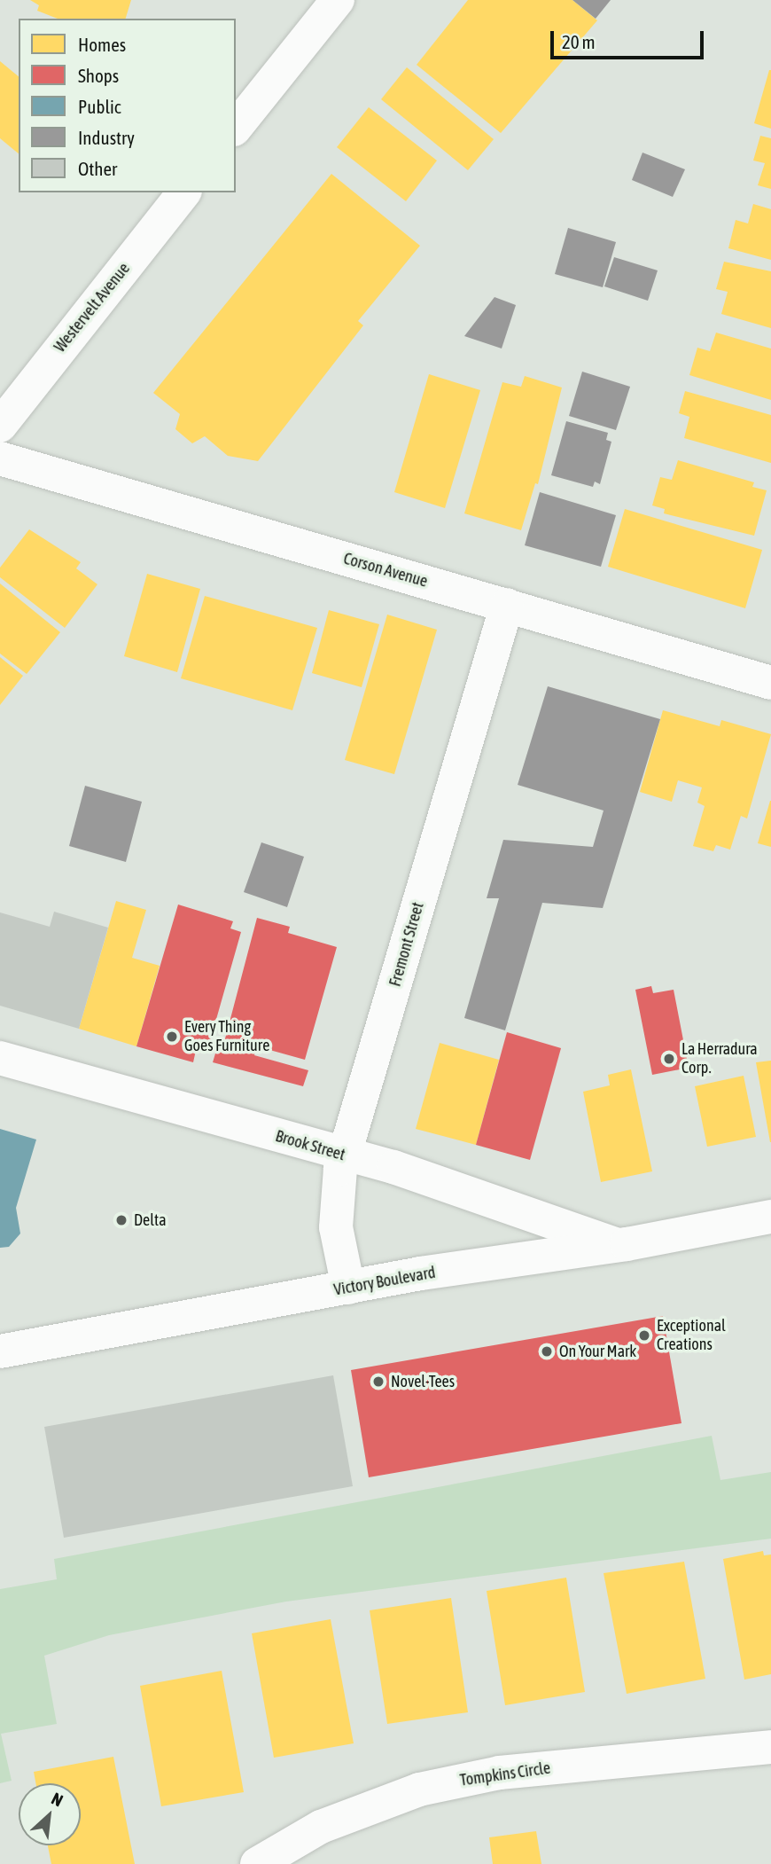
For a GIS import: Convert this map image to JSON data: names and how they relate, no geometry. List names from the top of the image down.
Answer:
{
  "streets": {
    "street": [
      "Westervelt Avenue",
      "Corson Avenue",
      "Fremont Street",
      "Brook Street",
      "Victory Boulevard",
      "Tompkins Circle"
    ]
  },
  "crossings": [
    ["Corson Avenue", "Fremont Street"],
    ["Fremont Street", "Brook Street"],
    ["Fremont Street", "Victory Boulevard"],
    ["Brook Street", "Victory Boulevard"]
  ],
  "places": [
    "Every Thing Goes Furniture",
    "La Herradura Corp.",
    "Delta",
    "Exceptional Creations",
    "On Your Mark",
    "Novel-Tees"
  ],
  "legend": [
    "Homes",
    "Shops",
    "Public",
    "Industry",
    "Other"
  ],
  "scale_bar": "20 m",
  "north": "top right"
}
